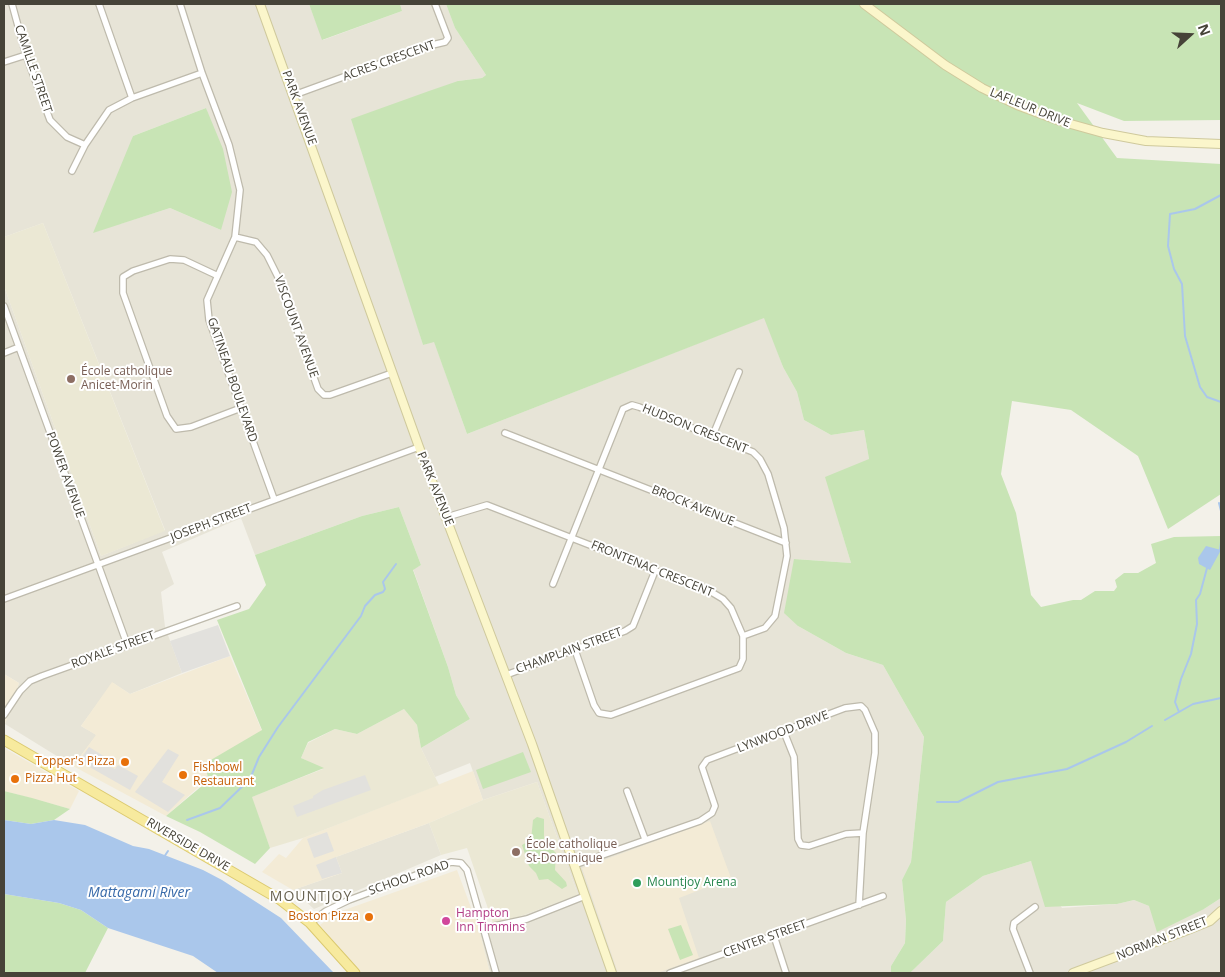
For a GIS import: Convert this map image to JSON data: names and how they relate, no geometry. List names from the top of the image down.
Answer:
{
  "streets": {
    "main road": ["RIVERSIDE DRIVE"],
    "street": [
      "ACRES CRESCENT",
      "CAMILLE STREET",
      "PARK AVENUE",
      "LAFLEUR DRIVE",
      "VISCOUNT AVENUE",
      "GATINEAU BOULEVARD",
      "HUDSON CRESCENT",
      "POWER AVENUE",
      "BROCK AVENUE",
      "JOSEPH STREET",
      "FRONTENAC CRESCENT",
      "ROYALE STREET",
      "CHAMPLAIN STREET",
      "LYNWOOD DRIVE",
      "SCHOOL ROAD",
      "CENTER STREET",
      "NORMAN STREET"
    ]
  },
  "crossings": [
    ["ACRES CRESCENT", "PARK AVENUE"],
    ["PARK AVENUE", "VISCOUNT AVENUE"],
    ["PARK AVENUE", "JOSEPH STREET"],
    ["PARK AVENUE", "FRONTENAC CRESCENT"],
    ["PARK AVENUE", "CHAMPLAIN STREET"],
    ["PARK AVENUE", "LYNWOOD DRIVE"],
    ["VISCOUNT AVENUE", "GATINEAU BOULEVARD"],
    ["GATINEAU BOULEVARD", "JOSEPH STREET"],
    ["HUDSON CRESCENT", "BROCK AVENUE"],
    ["HUDSON CRESCENT", "FRONTENAC CRESCENT"],
    ["POWER AVENUE", "JOSEPH STREET"],
    ["POWER AVENUE", "ROYALE STREET"],
    ["FRONTENAC CRESCENT", "CHAMPLAIN STREET"],
    ["LYNWOOD DRIVE", "CENTER STREET"],
    ["RIVERSIDE DRIVE", "SCHOOL ROAD"]
  ],
  "districts": ["MOUNTJOY"],
  "water": ["Mattagami River"],
  "places": [
    "École catholique Anicet-Morin",
    "Topper's Pizza",
    "Fishbowl Restaurant",
    "Pizza Hut",
    "École catholique St-Dominique",
    "Mountjoy Arena",
    "Boston Pizza",
    "Hampton Inn Timmins"
  ],
  "north": "right"
}
